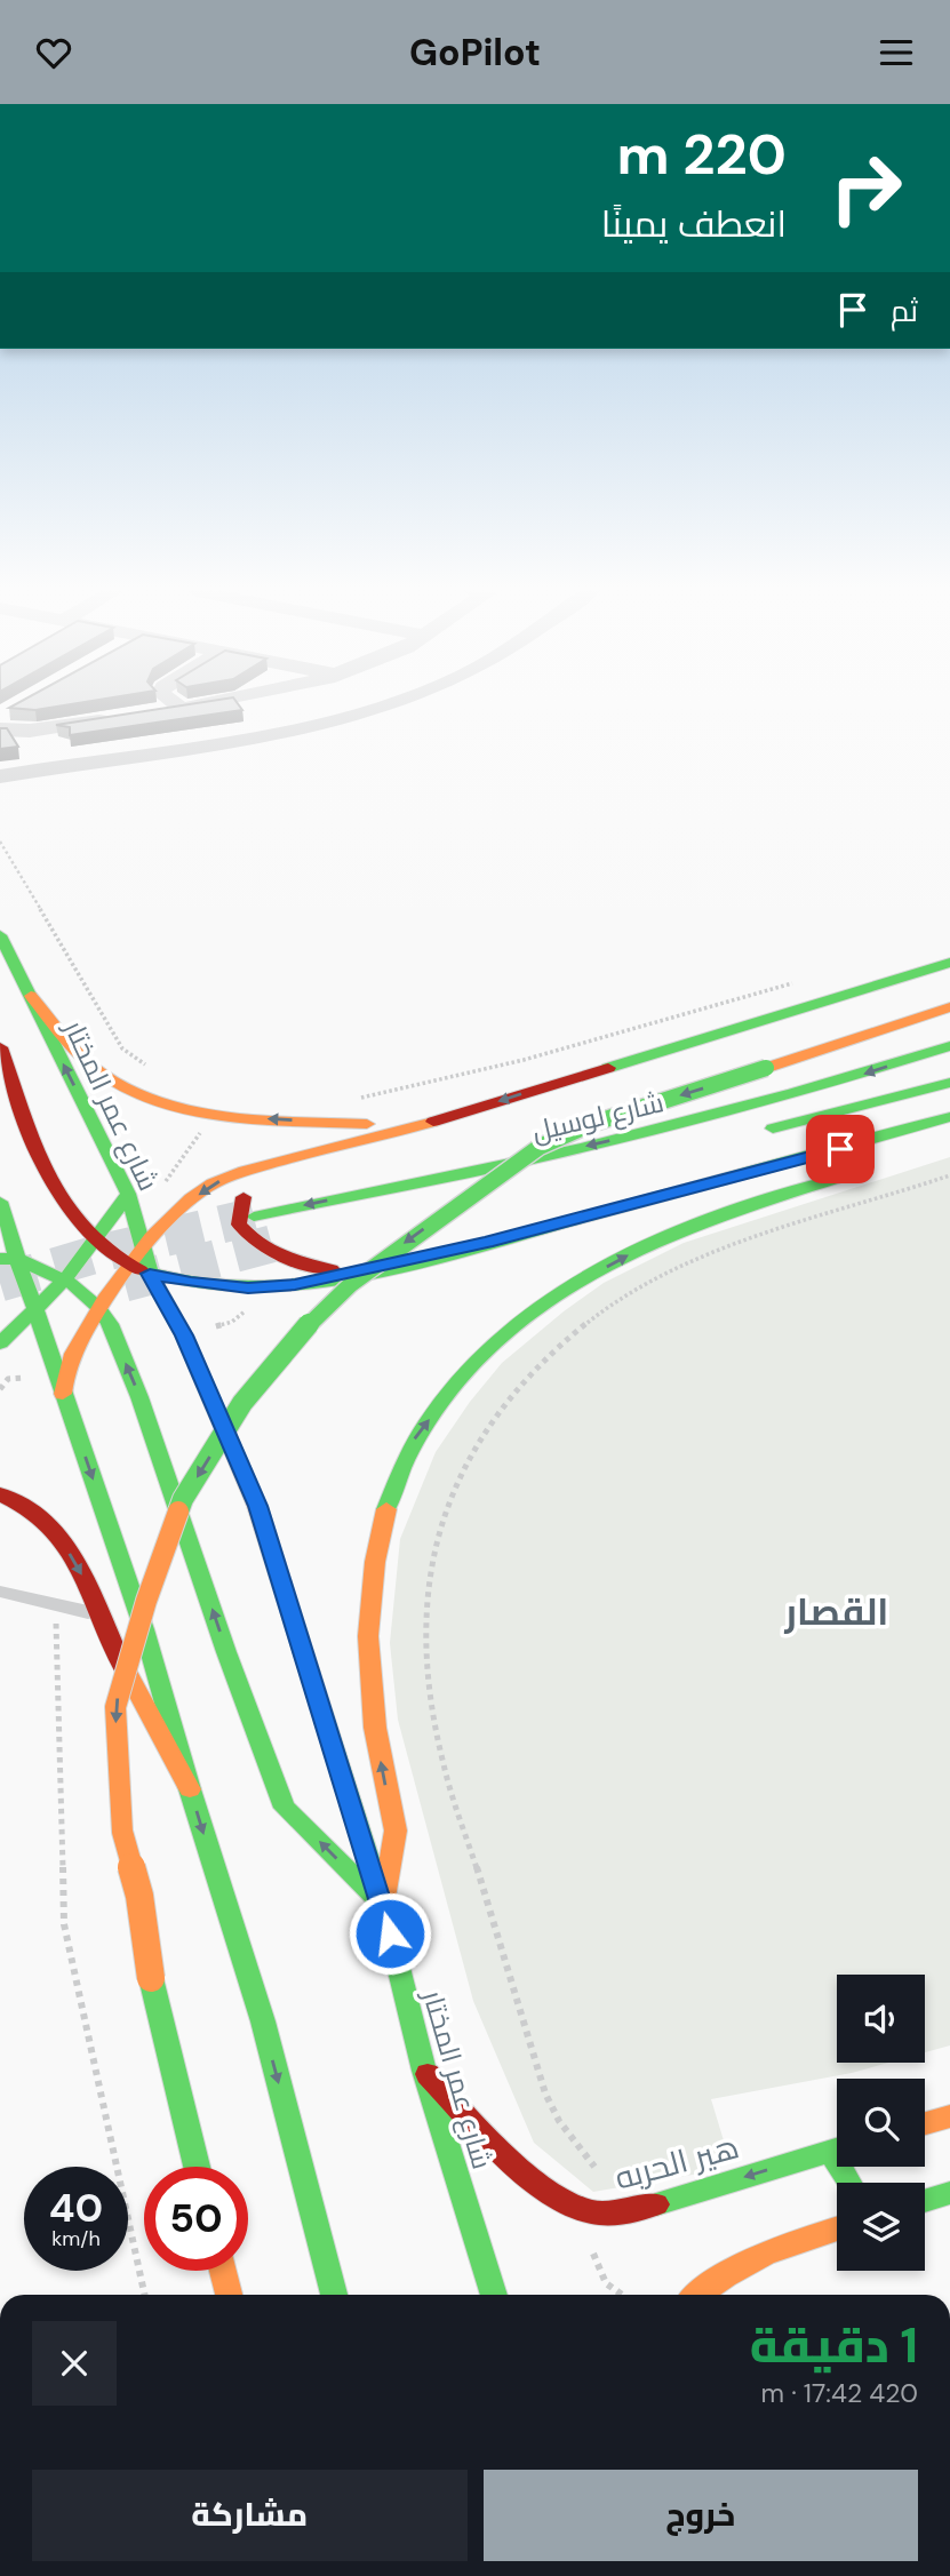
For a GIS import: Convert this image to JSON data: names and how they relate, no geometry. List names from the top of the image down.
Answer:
{
  "streets": {
    "main road": ["شارع عمر المختار", "شارع لوسيل", "هير الحربه"]
  },
  "crossings": [
    ["شارع عمر المختار", "هير الحربه"]
  ],
  "districts": ["القصار"],
  "page": {
    "header": "GoPilot",
    "turn": ["220 m", "انعطف يمينًا"],
    "then": "ثم",
    "speed": "40 km/h",
    "limit": "50",
    "heading": ["1 دقيقة", "420 m · 17:42"],
    "buttons": ["خروج", "مشاركة"]
  }
}
